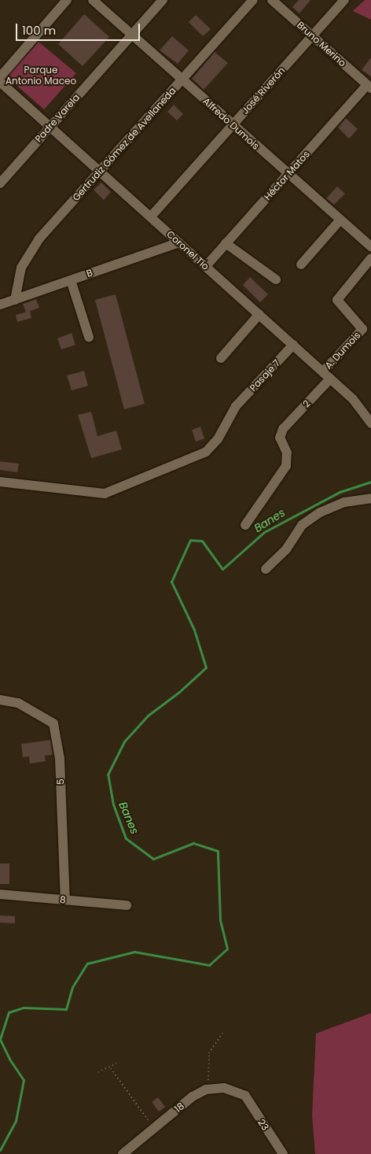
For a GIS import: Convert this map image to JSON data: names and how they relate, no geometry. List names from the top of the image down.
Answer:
{
  "streets": {
    "street": [
      "Bruno Merino",
      "José Riverón",
      "Padre Varela",
      "Alfredo Dumois",
      "Gertrudiz Gómez de Avellaneda",
      "Héctor Matos",
      "Coronel Tío",
      "B",
      "A. Dumois",
      "Pasaje 7",
      "2",
      "5",
      "8",
      "18",
      "23"
    ]
  },
  "crossings": [
    ["Bruno Merino", "José Riverón"],
    ["Bruno Merino", "Héctor Matos"],
    ["José Riverón", "Alfredo Dumois"],
    ["José Riverón", "Coronel Tío"],
    ["Padre Varela", "Alfredo Dumois"],
    ["Padre Varela", "Coronel Tío"],
    ["Alfredo Dumois", "Gertrudiz Gómez de Avellaneda"],
    ["Alfredo Dumois", "Héctor Matos"],
    ["Gertrudiz Gómez de Avellaneda", "Coronel Tío"],
    ["Gertrudiz Gómez de Avellaneda", "B"],
    ["Héctor Matos", "Coronel Tío"],
    ["Coronel Tío", "B"],
    ["Coronel Tío", "A. Dumois"],
    ["Coronel Tío", "Pasaje 7"],
    ["Coronel Tío", "2"],
    ["5", "8"],
    ["18", "23"]
  ],
  "water": ["Banes"],
  "parks": ["Parque Antonio Maceo"],
  "scale_bar": "100 m"
}
